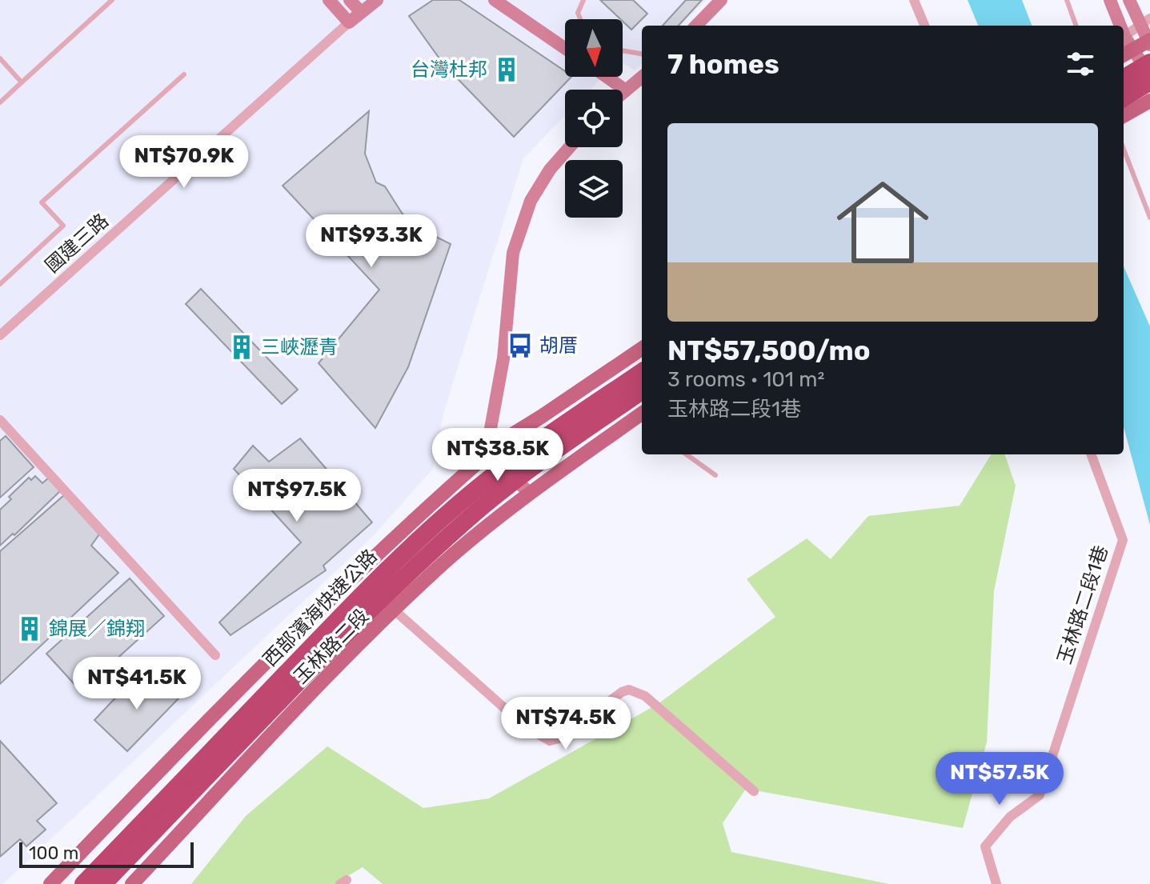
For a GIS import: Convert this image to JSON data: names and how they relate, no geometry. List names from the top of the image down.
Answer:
{
  "streets": {
    "highway": ["西部濱海快速公路"],
    "main road": ["玉林路二段"],
    "street": ["國建三路", "玉林路二段1巷"]
  },
  "places": {
    "building": ["台灣杜邦", "三峽瀝青", "錦展／錦翔"],
    "bus stop": ["胡厝"]
  },
  "scale_bar": "100 m",
  "north": "bottom",
  "page": {
    "heading": "7 homes",
    "list": [
      {
        "name": "NT$57,500/mo",
        "note": "3 rooms · 101 m² · 玉林路二段1巷"
      }
    ],
    "price": [
      "NT$70.9K",
      "NT$93.3K",
      "NT$38.5K",
      "NT$97.5K",
      "NT$41.5K",
      "NT$74.5K",
      "NT$57.5K"
    ],
    "scale": "100 m"
  }
}
